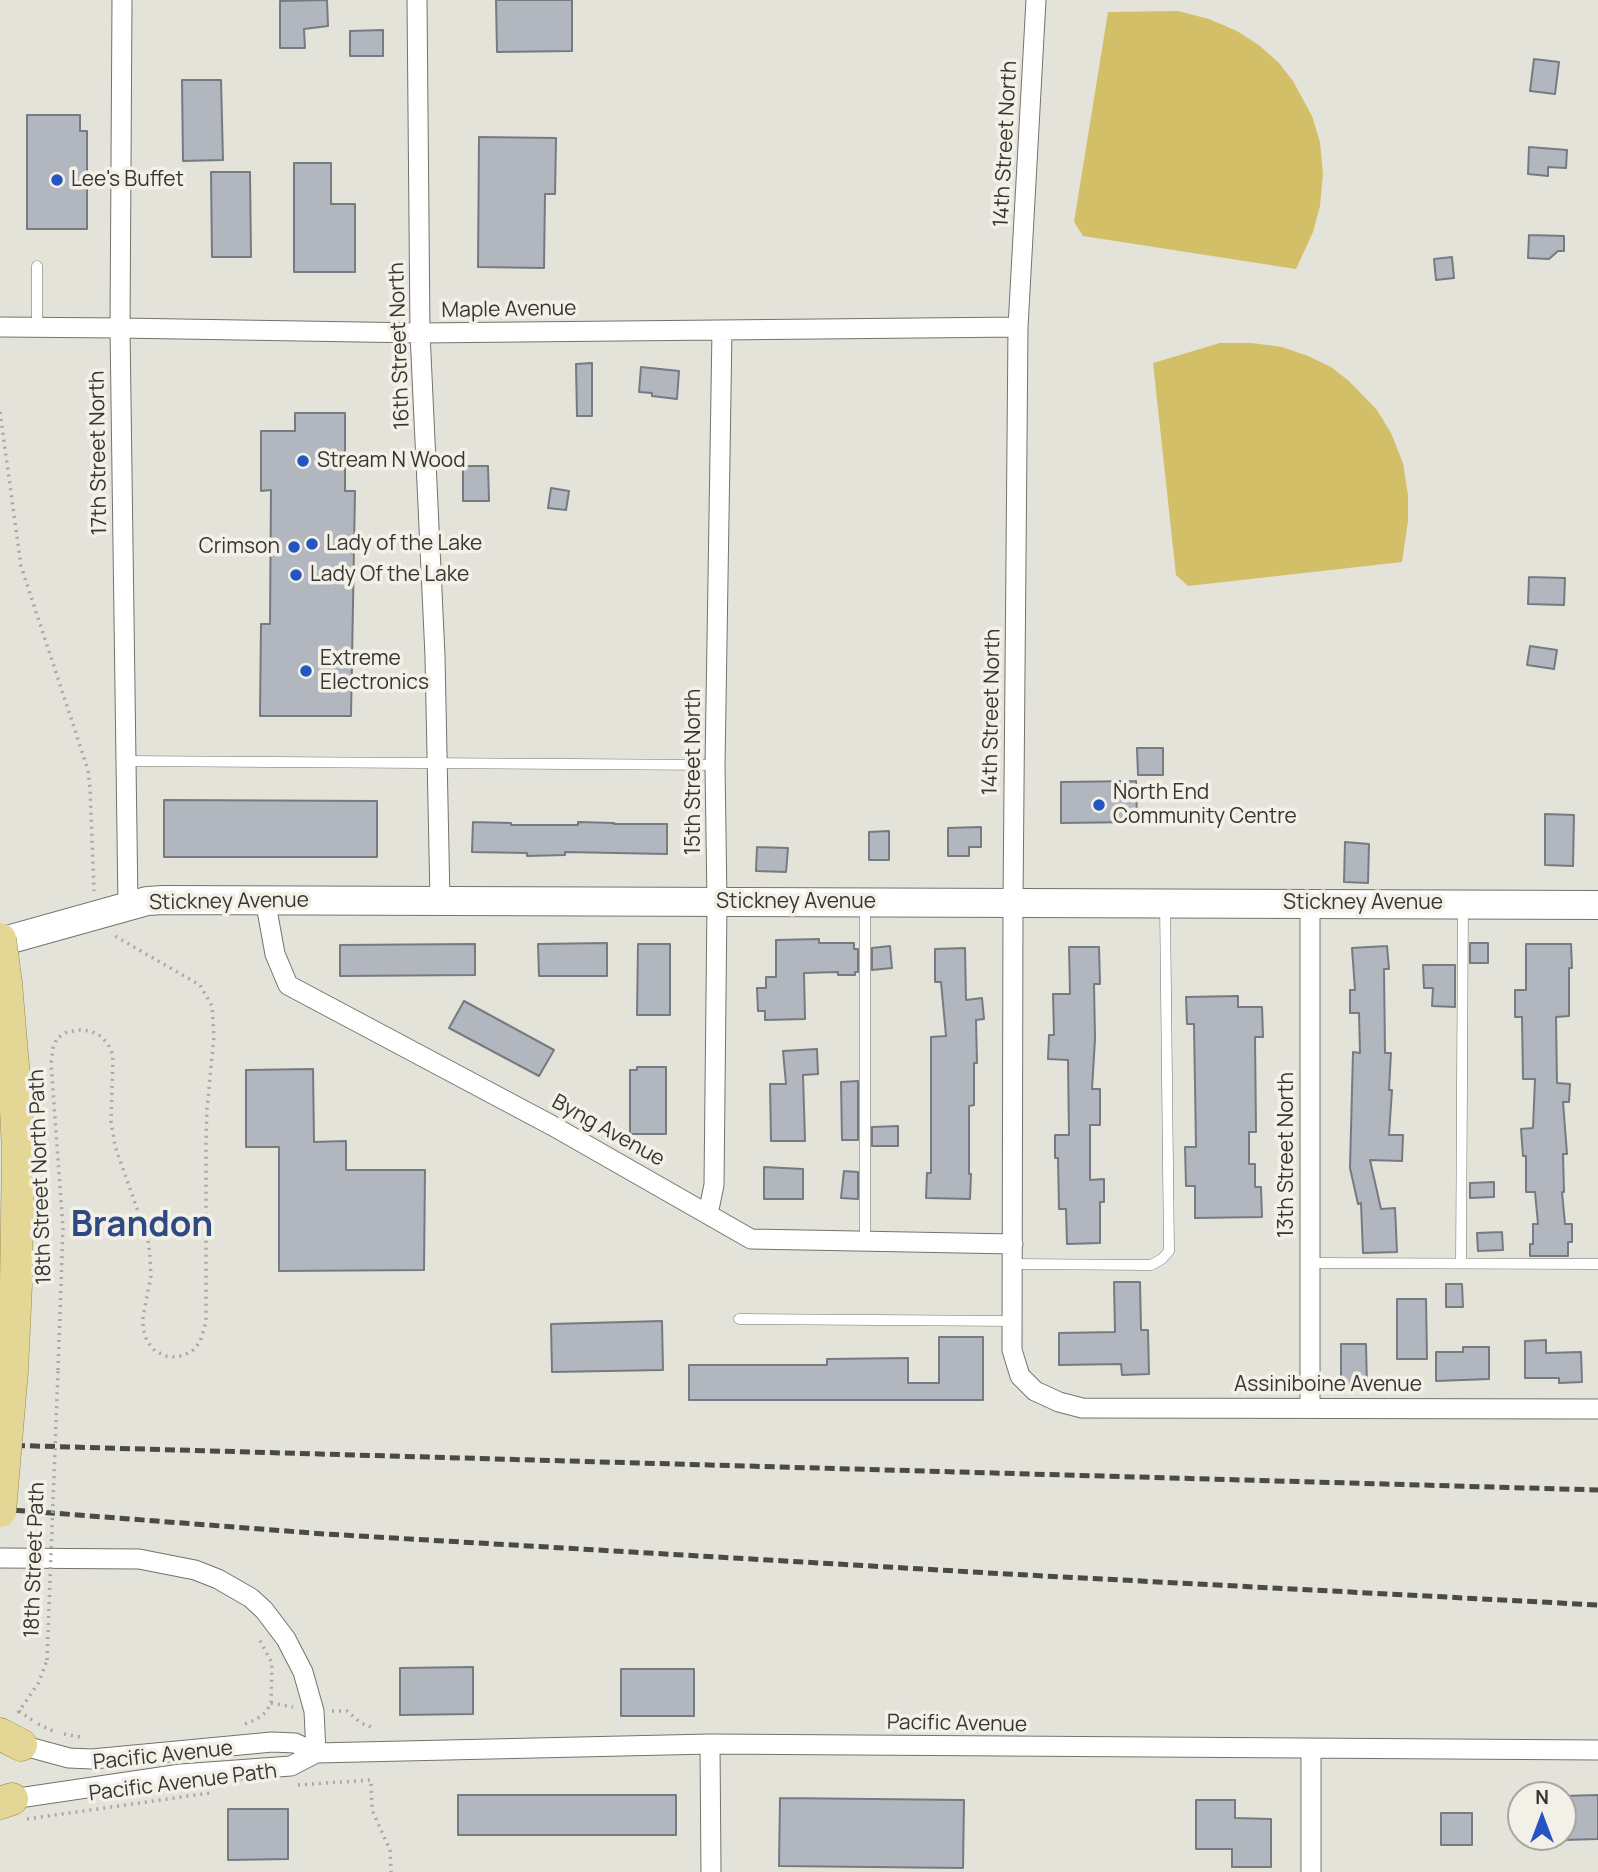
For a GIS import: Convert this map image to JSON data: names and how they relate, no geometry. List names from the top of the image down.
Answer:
{
  "streets": {
    "street": [
      "14th Street North",
      "Maple Avenue",
      "16th Street North",
      "17th Street North",
      "15th Street North",
      "Stickney Avenue",
      "Byng Avenue",
      "13th Street North",
      "Assiniboine Avenue",
      "Pacific Avenue"
    ],
    "path": ["18th Street North Path", "18th Street Path", "Pacific Avenue Path"]
  },
  "crossings": [
    ["14th Street North", "Maple Avenue"],
    ["14th Street North", "Stickney Avenue"],
    ["14th Street North", "Byng Avenue"],
    ["14th Street North", "Assiniboine Avenue"],
    ["Maple Avenue", "16th Street North"],
    ["Maple Avenue", "17th Street North"],
    ["Maple Avenue", "15th Street North"],
    ["16th Street North", "Stickney Avenue"],
    ["17th Street North", "Stickney Avenue"],
    ["15th Street North", "Stickney Avenue"],
    ["15th Street North", "Byng Avenue"],
    ["Stickney Avenue", "Byng Avenue"],
    ["Stickney Avenue", "13th Street North"],
    ["13th Street North", "Assiniboine Avenue"],
    ["18th Street North Path", "18th Street Path"],
    ["18th Street Path", "Pacific Avenue"],
    ["Pacific Avenue", "Pacific Avenue Path"]
  ],
  "districts": ["Brandon"],
  "places": [
    "Lee's Buffet",
    "Stream N Wood",
    "Lady of the Lake",
    "Crimson",
    "Lady Of the Lake",
    "Extreme Electronics",
    "North End Community Centre"
  ],
  "north": "top"
}
